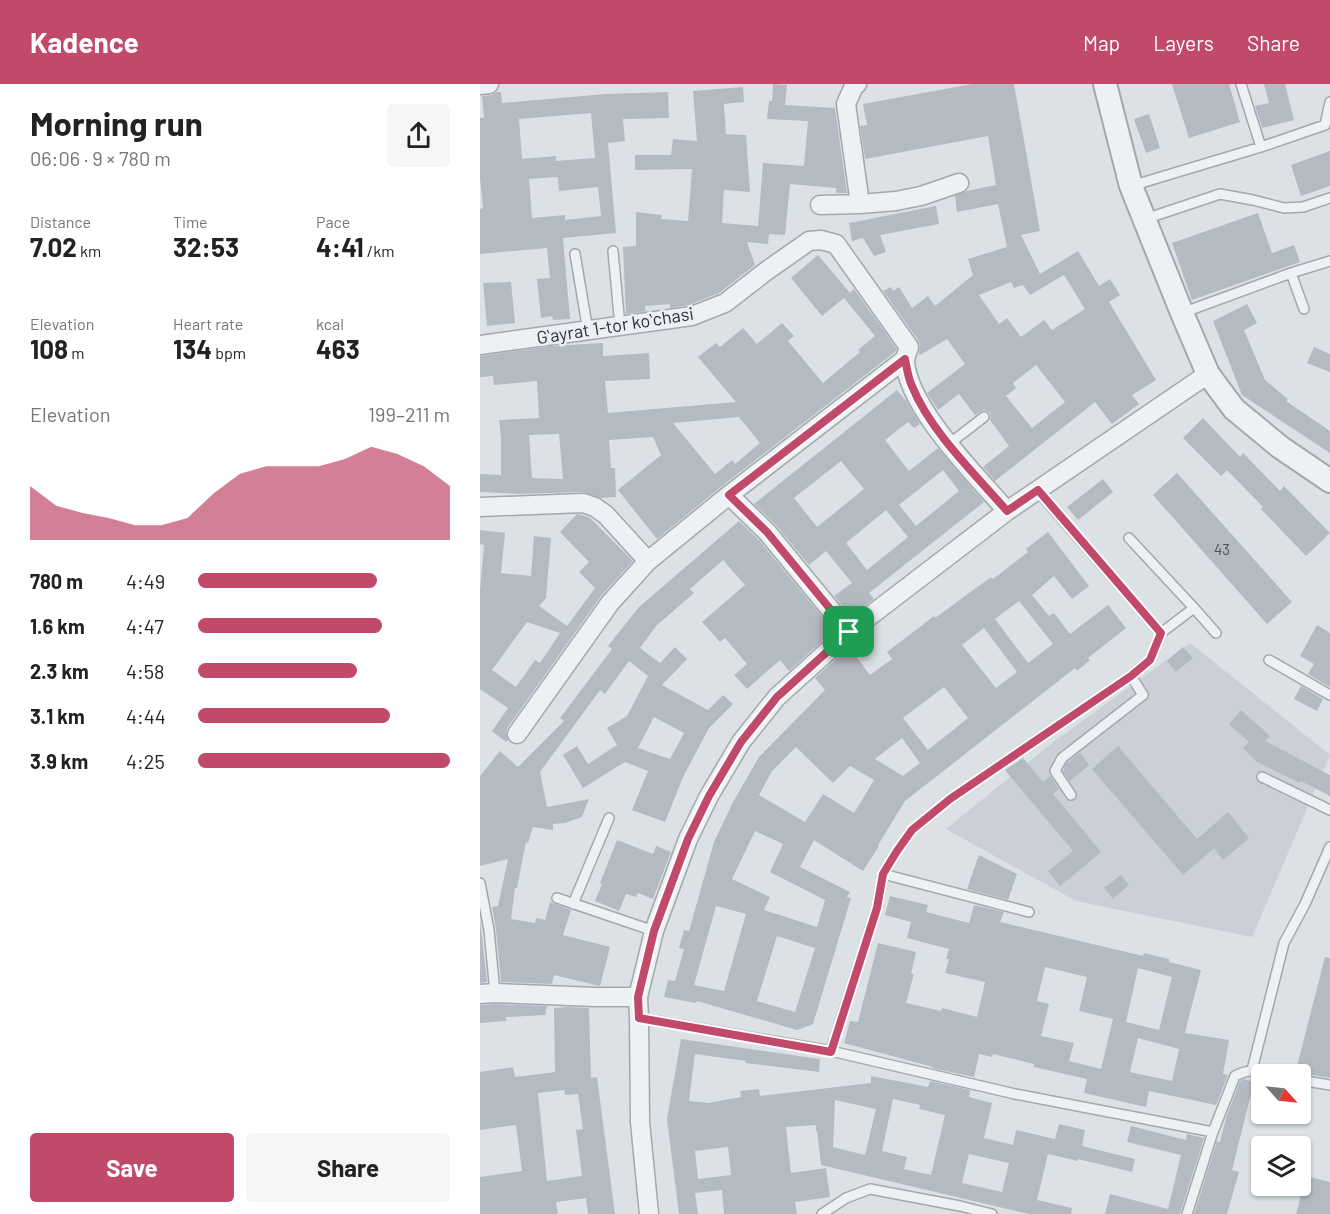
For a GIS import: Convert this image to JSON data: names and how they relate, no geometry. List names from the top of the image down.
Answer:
{
  "streets": {
    "street": ["Gʻayrat 1-tor koʻchasi"]
  },
  "house_numbers": ["43"],
  "north": "bottom right",
  "page": {
    "header": "Kadence",
    "nav": ["Map", "Layers", "Share"],
    "heading": ["Morning run", "06:06 · 9 × 780 m"],
    "stats": [
      ["Distance", "7.02 km"],
      ["Time", "32:53"],
      ["Pace", "4:41 /km"],
      ["Elevation", "108 m"],
      ["Heart rate", "134 bpm"],
      ["kcal", "463"]
    ],
    "chart": ["Elevation", "199–211 m"],
    "list": [
      {
        "name": "780 m",
        "note": "4:49"
      },
      {
        "name": "1.6 km",
        "note": "4:47"
      },
      {
        "name": "2.3 km",
        "note": "4:58"
      },
      {
        "name": "3.1 km",
        "note": "4:44"
      },
      {
        "name": "3.9 km",
        "note": "4:25"
      }
    ],
    "buttons": ["Save", "Share"]
  }
}
